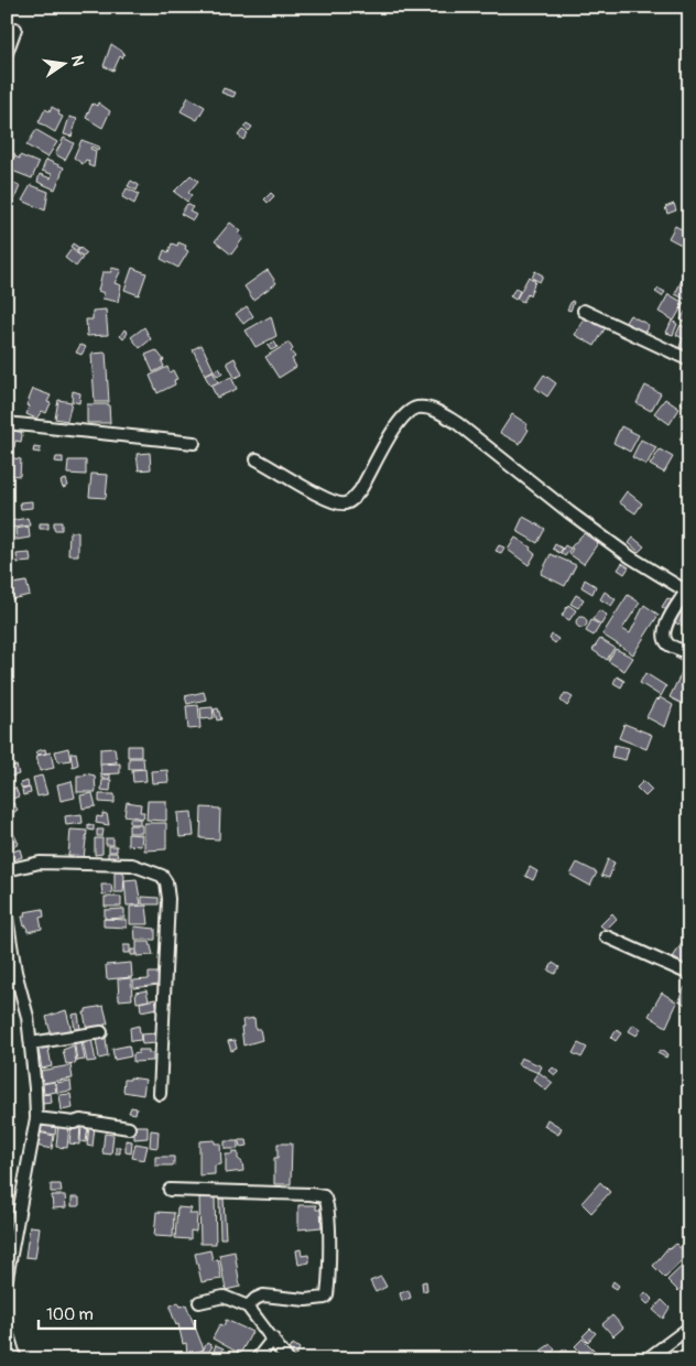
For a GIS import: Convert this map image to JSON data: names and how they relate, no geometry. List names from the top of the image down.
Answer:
{
  "scale_bar": "100 m",
  "north": "right"
}
